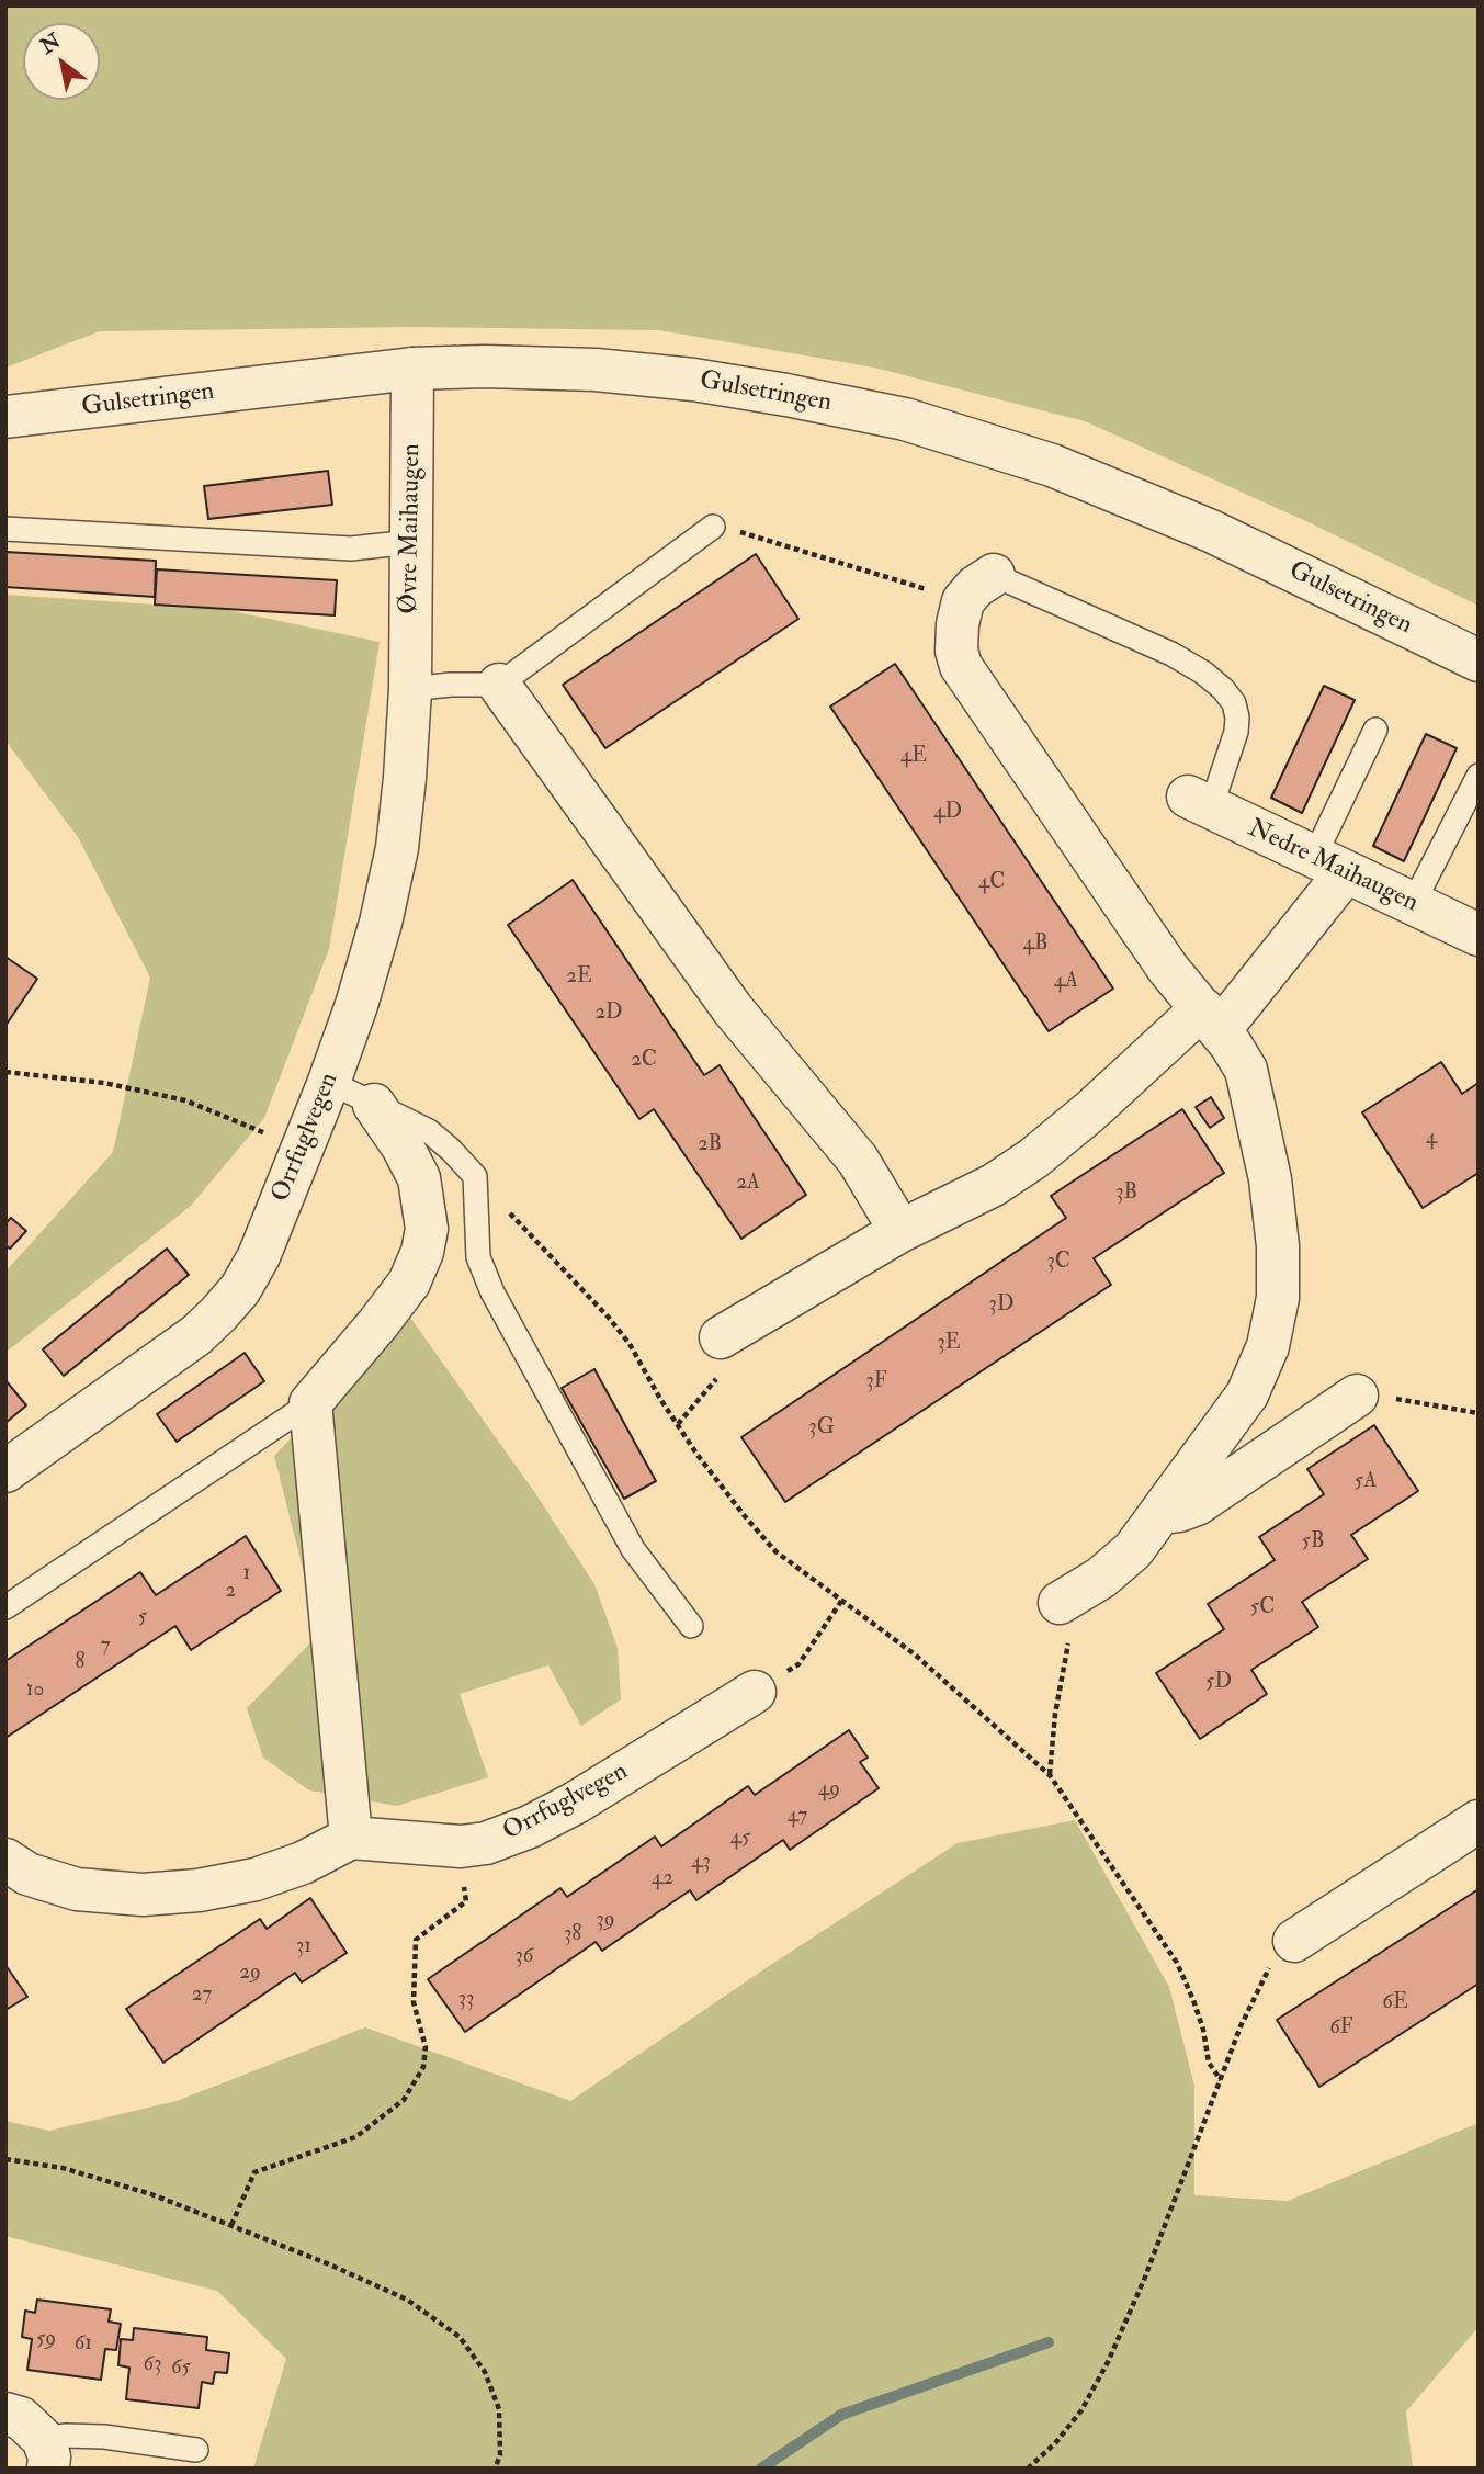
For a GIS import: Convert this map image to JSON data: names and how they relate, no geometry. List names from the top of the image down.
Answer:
{
  "streets": {
    "street": [
      "Gulsetringen",
      "Øvre Maihaugen",
      "Nedre Maihaugen",
      "Orrfuglvegen"
    ]
  },
  "crossings": [
    ["Gulsetringen", "Øvre Maihaugen"],
    ["Øvre Maihaugen", "Orrfuglvegen"]
  ],
  "house_numbers": [
    "4E",
    "4D",
    "4C",
    "4B",
    "2E",
    "4A",
    "2D",
    "2C",
    "4",
    "2B",
    "2A",
    "3B",
    "3C",
    "3D",
    "3E",
    "3F",
    "3G",
    "5A",
    "5B",
    "1",
    "2",
    "5C",
    "5",
    "7",
    "8",
    "5D",
    "10",
    "49",
    "47",
    "45",
    "43",
    "42",
    "39",
    "38",
    "31",
    "36",
    "29",
    "27",
    "33",
    "6E",
    "6F",
    "59",
    "61",
    "63",
    "65"
  ],
  "north": "top left"
}
